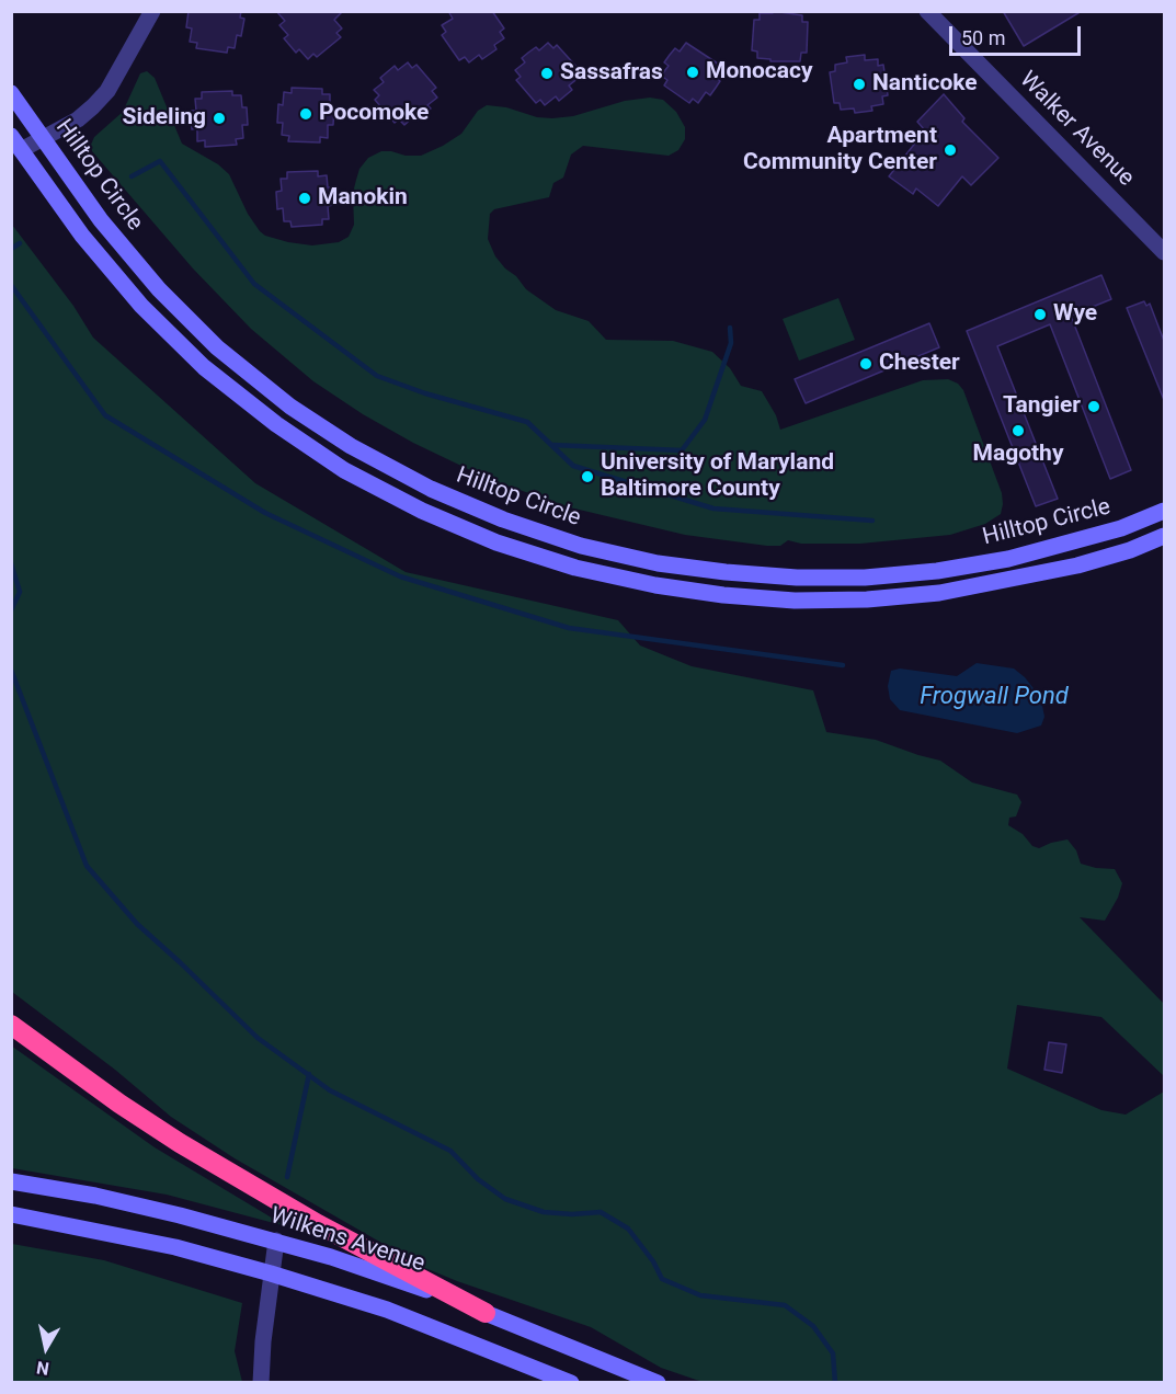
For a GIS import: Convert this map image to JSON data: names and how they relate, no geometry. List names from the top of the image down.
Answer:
{
  "streets": {
    "street": ["Walker Avenue", "Hilltop Circle", "Wilkens Avenue"]
  },
  "water": ["Frogwall Pond"],
  "places": [
    "Monocacy",
    "Sassafras",
    "Nanticoke",
    "Pocomoke",
    "Sideling",
    "Apartment Community Center",
    "Manokin",
    "Wye",
    "Chester",
    "Tangier",
    "Magothy",
    "University of Maryland Baltimore County"
  ],
  "scale_bar": "50 m",
  "north": "bottom"
}
